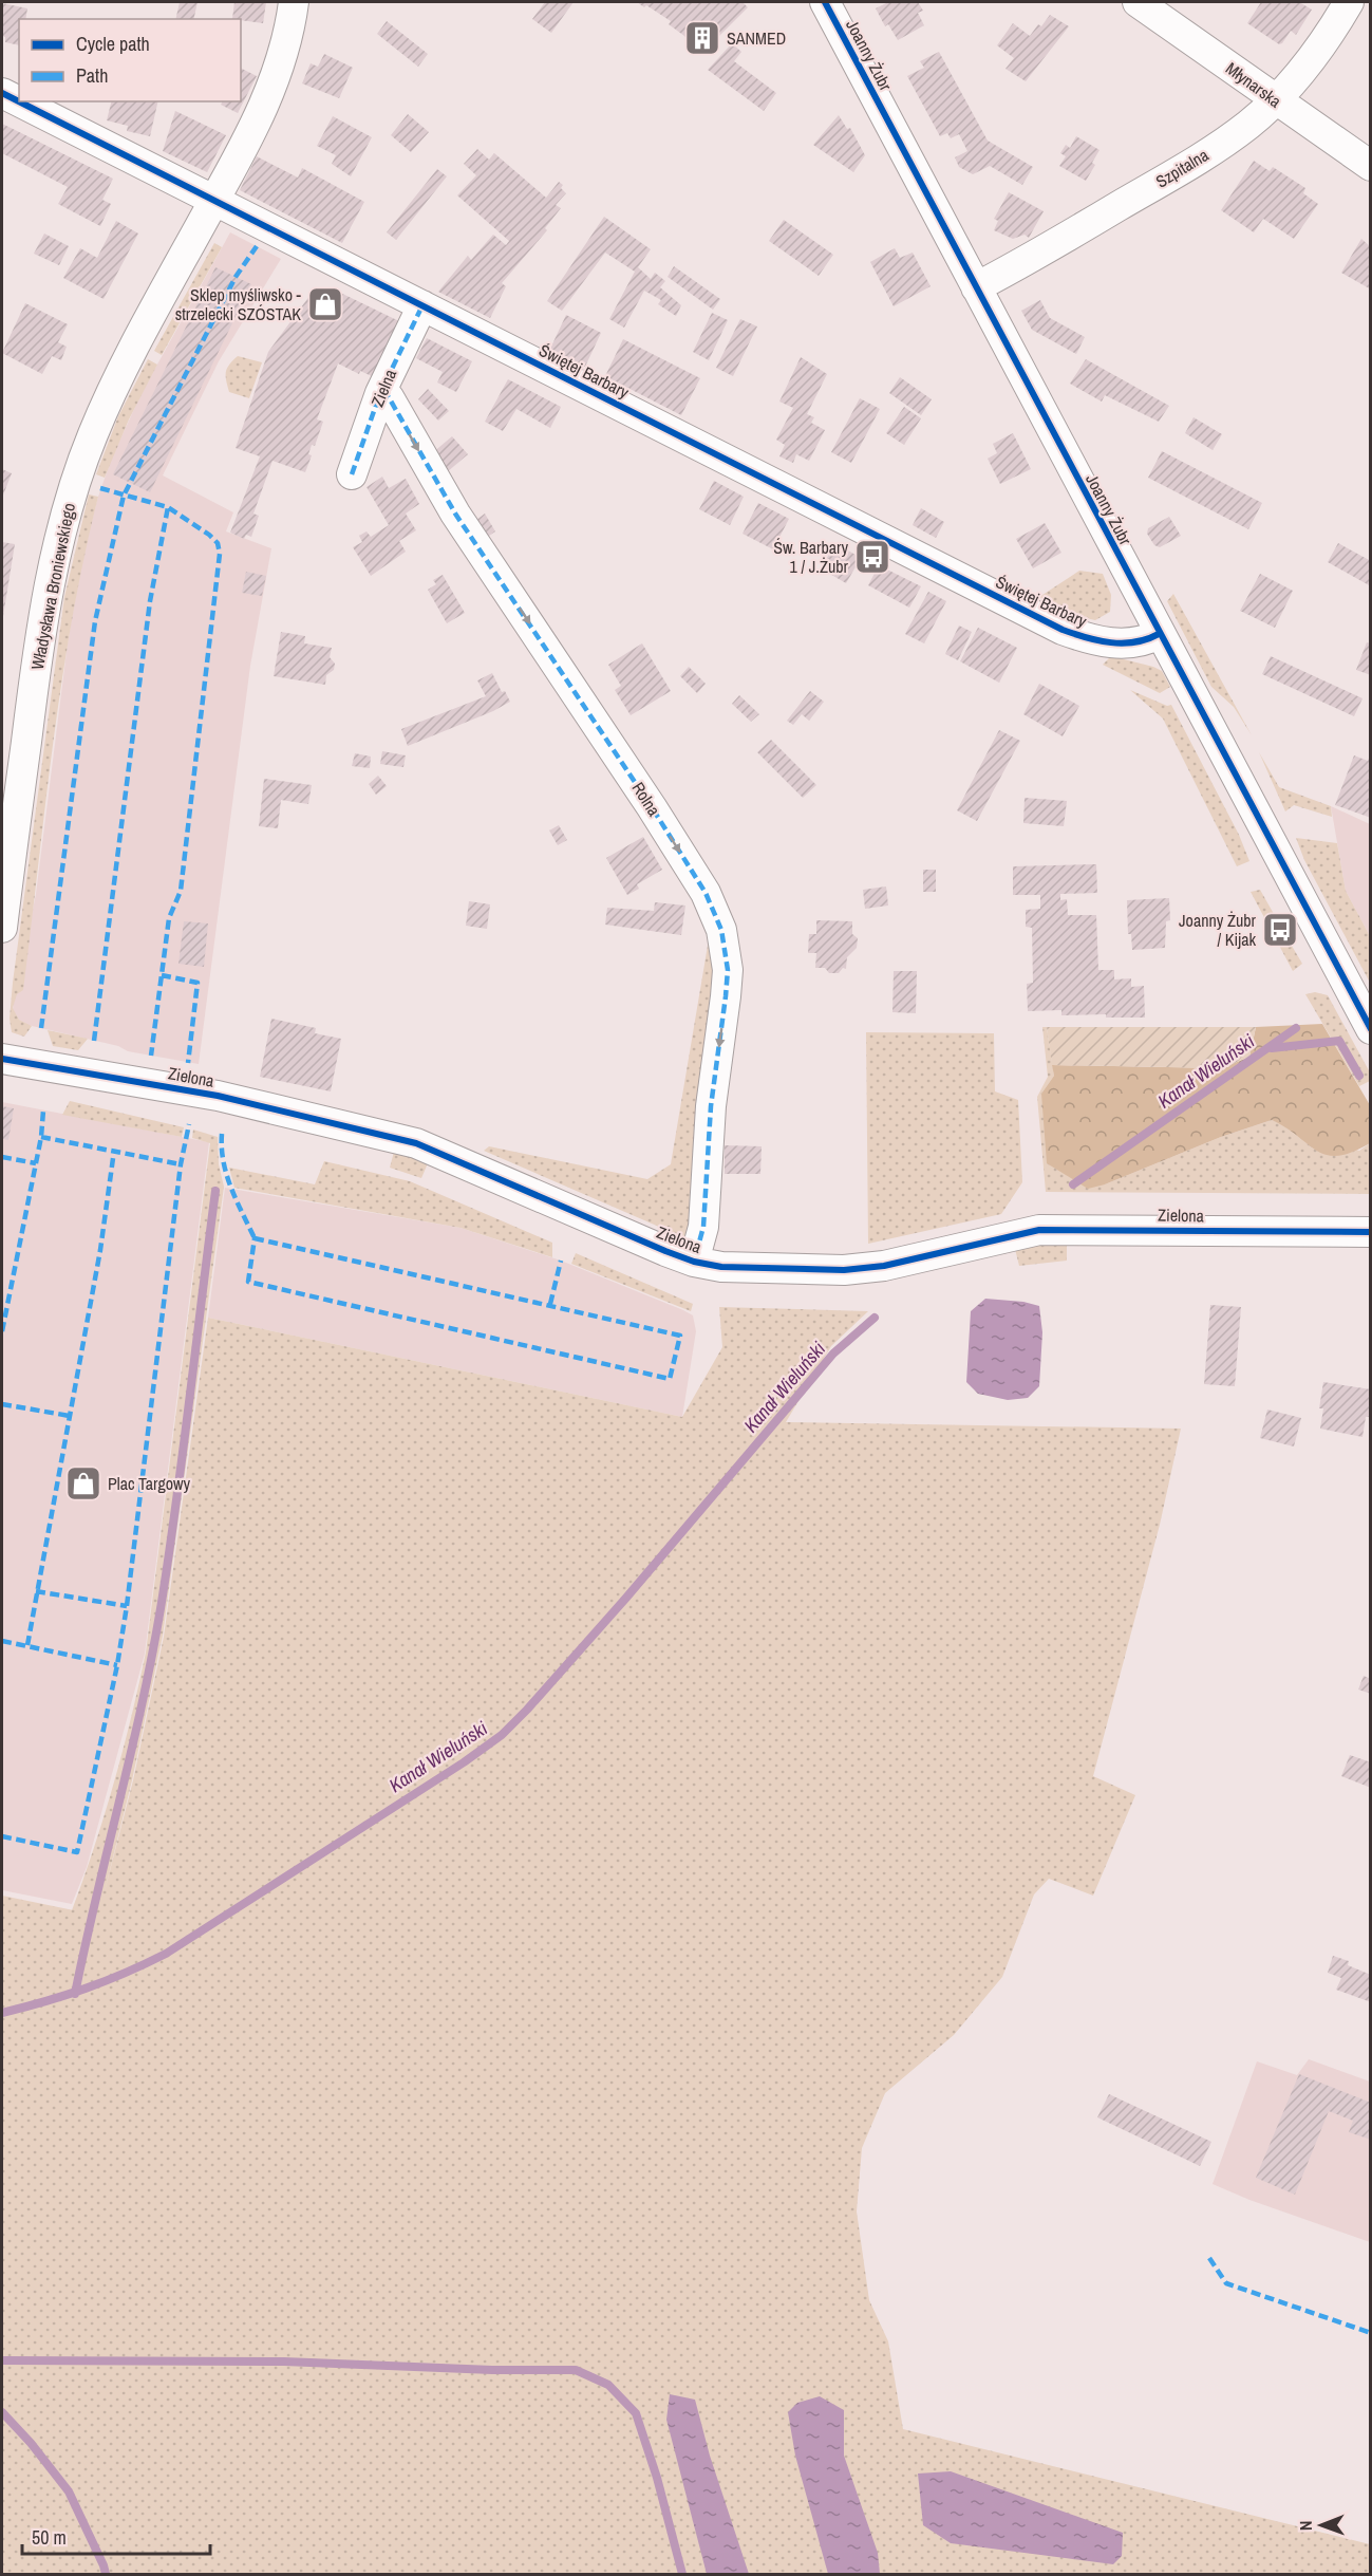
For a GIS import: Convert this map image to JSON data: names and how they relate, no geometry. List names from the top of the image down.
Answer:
{
  "streets": {
    "street": [
      "Joanny Żubr",
      "Młynarska",
      "Szpitalna",
      "Świętej Barbary",
      "Zielna",
      "Władysława Broniewskiego",
      "Rolna",
      "Zielona"
    ]
  },
  "crossings": [
    ["Joanny Żubr", "Szpitalna"],
    ["Joanny Żubr", "Świętej Barbary"],
    ["Młynarska", "Szpitalna"],
    ["Świętej Barbary", "Zielna"],
    ["Świętej Barbary", "Władysława Broniewskiego"],
    ["Zielna", "Rolna"],
    ["Rolna", "Zielona"]
  ],
  "one_way": ["Rolna"],
  "water": ["Kanał Wieluński"],
  "places": {
    "building": ["SANMED"],
    "shop": ["Sklep myśliwsko - strzelecki SZÓSTAK", "Plac Targowy"],
    "bus stop": ["Św. Barbary 1 / J.Żubr", "Joanny Żubr / Kijak"]
  },
  "legend": ["Cycle path", "Path"],
  "scale_bar": "50 m",
  "north": "left"
}
